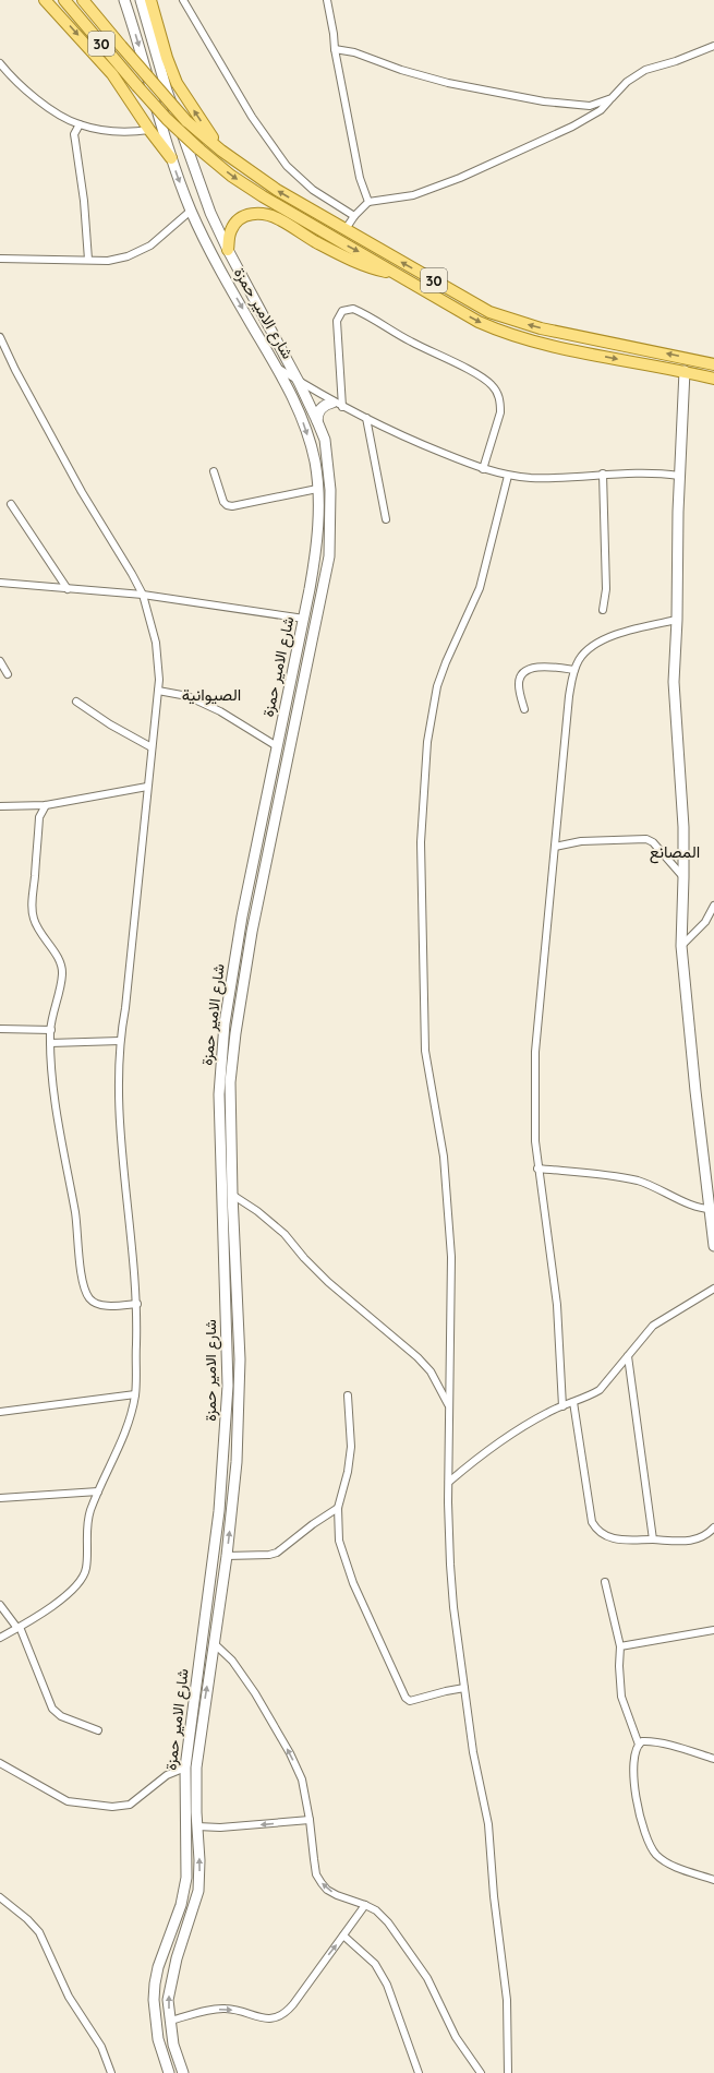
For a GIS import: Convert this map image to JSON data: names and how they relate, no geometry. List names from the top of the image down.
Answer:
{
  "streets": {
    "main road": ["30", "شارع الامير حمزة"]
  },
  "districts": ["الصيوانية", "المصانع"]
}
